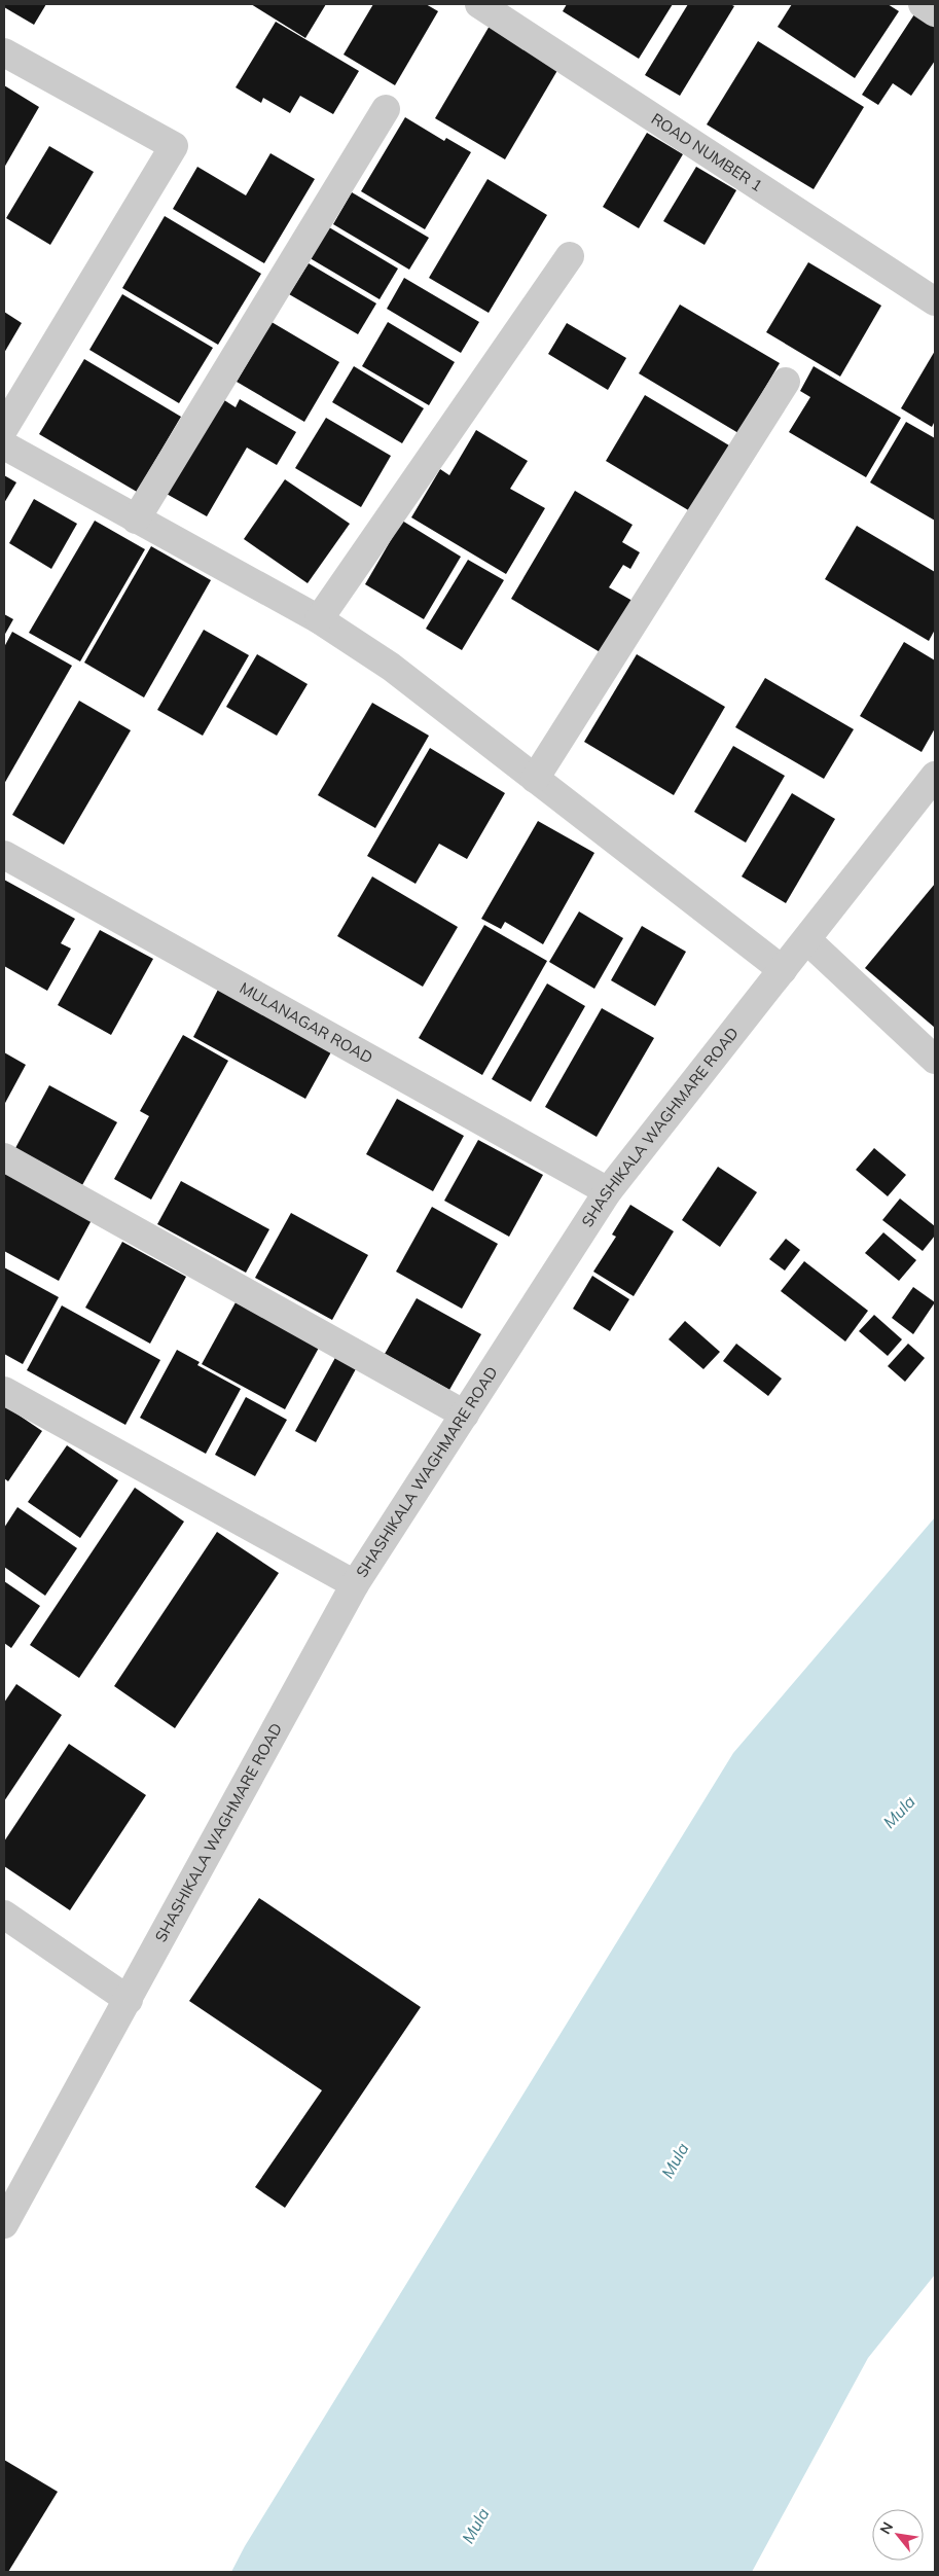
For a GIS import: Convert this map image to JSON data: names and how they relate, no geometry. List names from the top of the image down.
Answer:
{
  "streets": {
    "street": ["ROAD NUMBER 1", "MULANAGAR ROAD", "SHASHIKALA WAGHMARE ROAD"]
  },
  "crossings": [
    ["MULANAGAR ROAD", "SHASHIKALA WAGHMARE ROAD"]
  ],
  "water": ["Mula"],
  "north": "top left"
}
